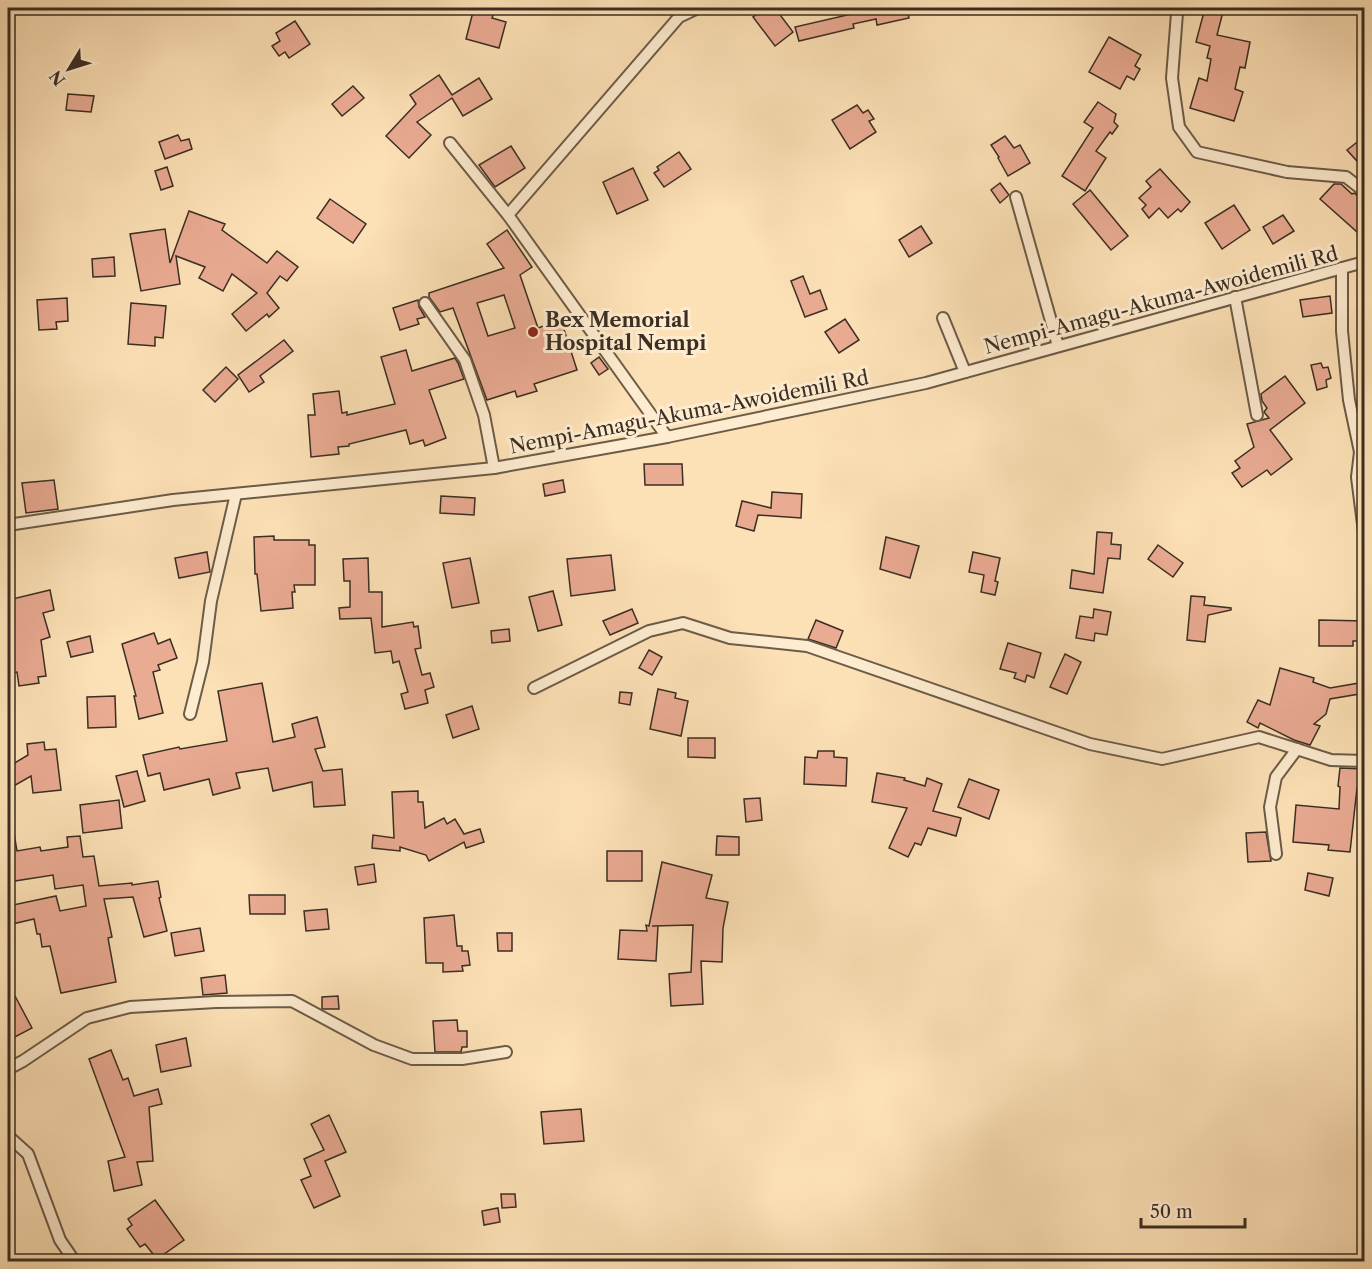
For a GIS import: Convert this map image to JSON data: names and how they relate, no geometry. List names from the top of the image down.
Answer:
{
  "streets": {
    "street": ["Nempi-Amagu-Akuma-Awoidemili Rd"]
  },
  "places": ["Bex Memorial Hospital Nempi"],
  "scale_bar": "50 m",
  "north": "bottom left"
}
